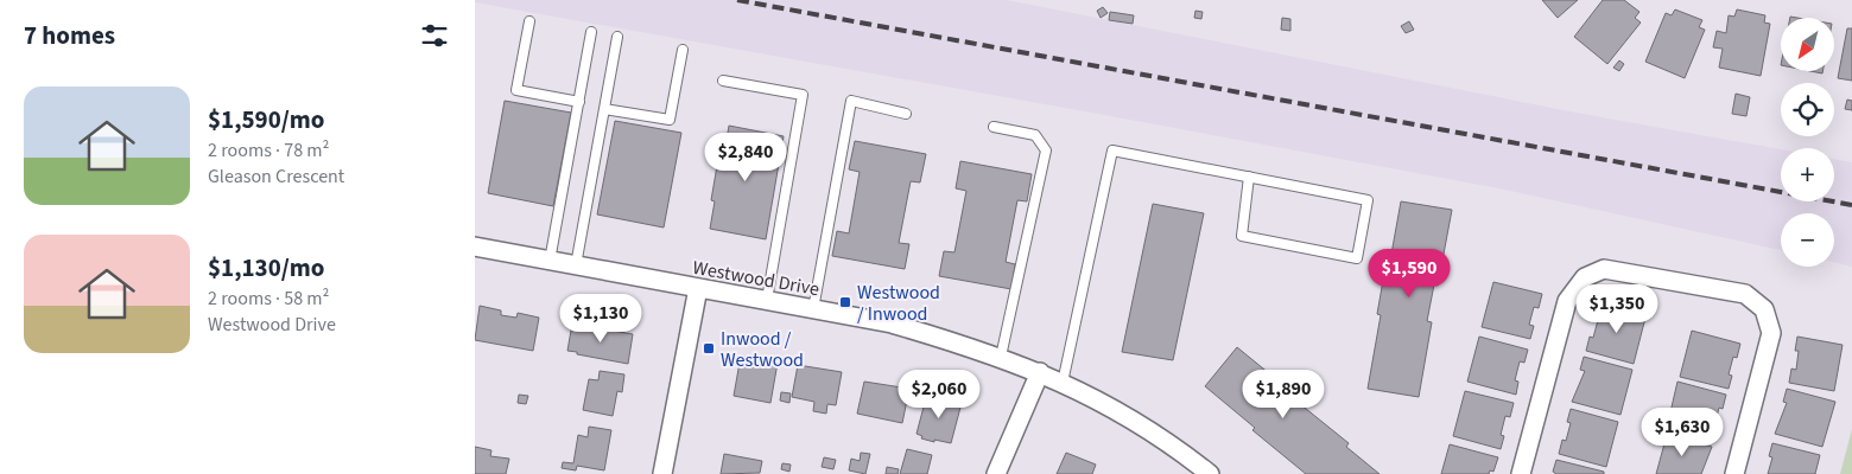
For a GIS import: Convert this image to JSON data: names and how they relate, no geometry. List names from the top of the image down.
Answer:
{
  "streets": {
    "street": ["Westwood Drive"]
  },
  "places": {
    "transit": ["Westwood / Inwood", "Inwood / Westwood"]
  },
  "north": "bottom left",
  "page": {
    "heading": "7 homes",
    "map_buttons": ["+", "−"],
    "list": [
      {
        "name": "$1,590/mo",
        "note": "2 rooms · 78 m² · Gleason Crescent"
      },
      {
        "name": "$1,130/mo",
        "note": "2 rooms · 58 m² · Westwood Drive"
      }
    ],
    "price": [
      "$2,840",
      "$1,590",
      "$1,350",
      "$1,130",
      "$2,060",
      "$1,890",
      "$1,630"
    ]
  }
}
